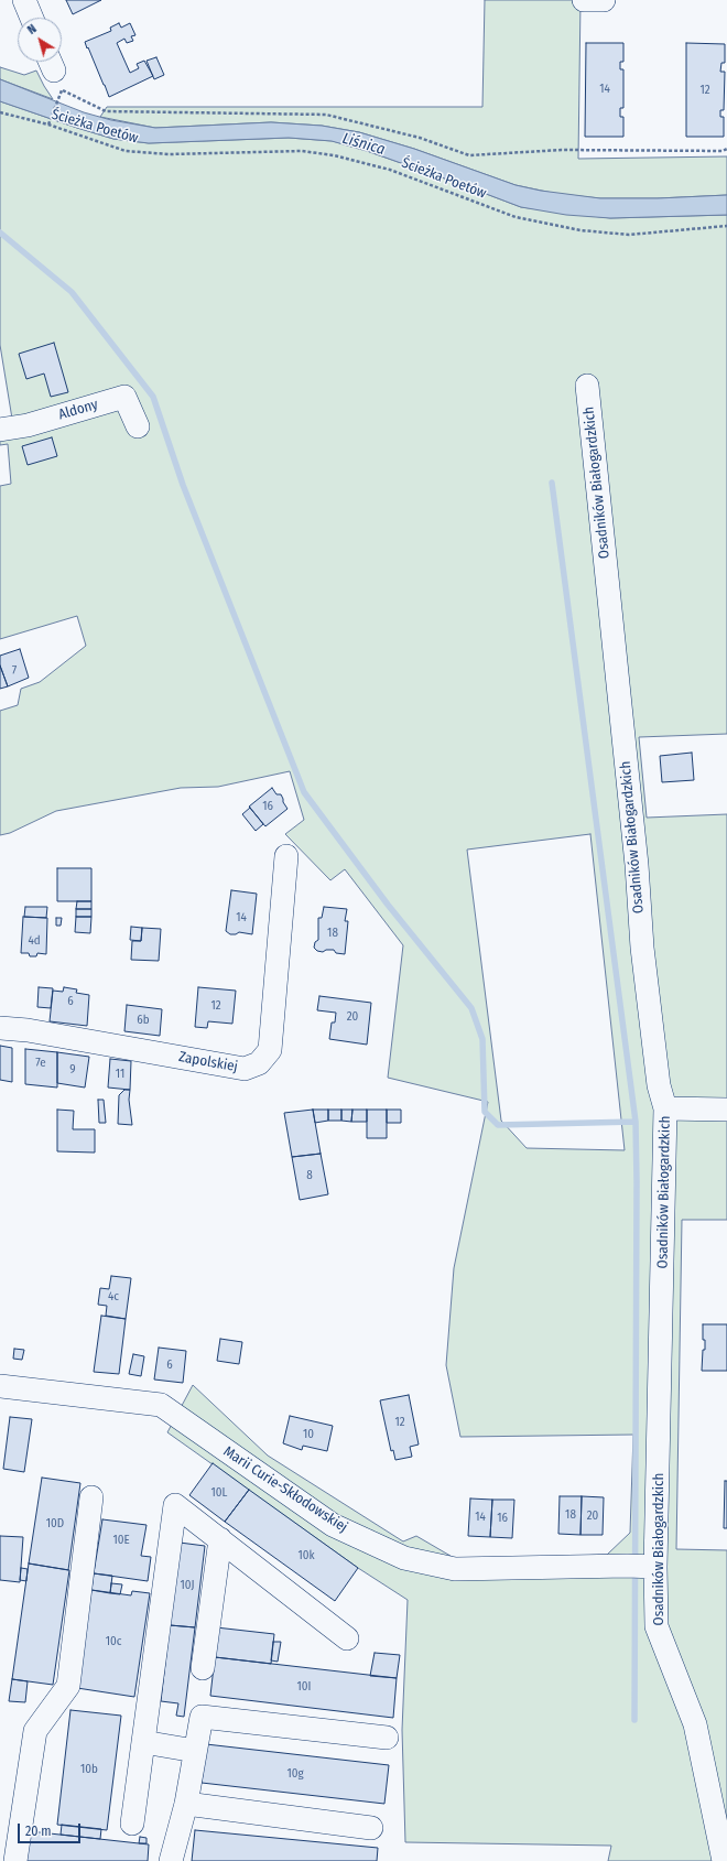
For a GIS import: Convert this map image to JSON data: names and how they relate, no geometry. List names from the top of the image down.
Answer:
{
  "streets": {
    "street": [
      "Aldony",
      "Osadników Białogardzkich",
      "Zapolskiej",
      "Marii Curie-Skłodowskiej"
    ],
    "path": ["Ścieżka Poetów"]
  },
  "crossings": [
    ["Osadników Białogardzkich", "Marii Curie-Skłodowskiej"]
  ],
  "water": ["Liśnica"],
  "house_numbers": [
    "14",
    "12",
    "7",
    "16",
    "14",
    "18",
    "4d",
    "6",
    "12",
    "20",
    "6b",
    "7e",
    "9",
    "11",
    "8",
    "4c",
    "6",
    "12",
    "10",
    "10L",
    "18",
    "20",
    "14",
    "16",
    "10D",
    "10E",
    "10k",
    "10J",
    "10c",
    "10I",
    "10b",
    "10g"
  ],
  "scale_bar": "20 m",
  "north": "top left"
}
